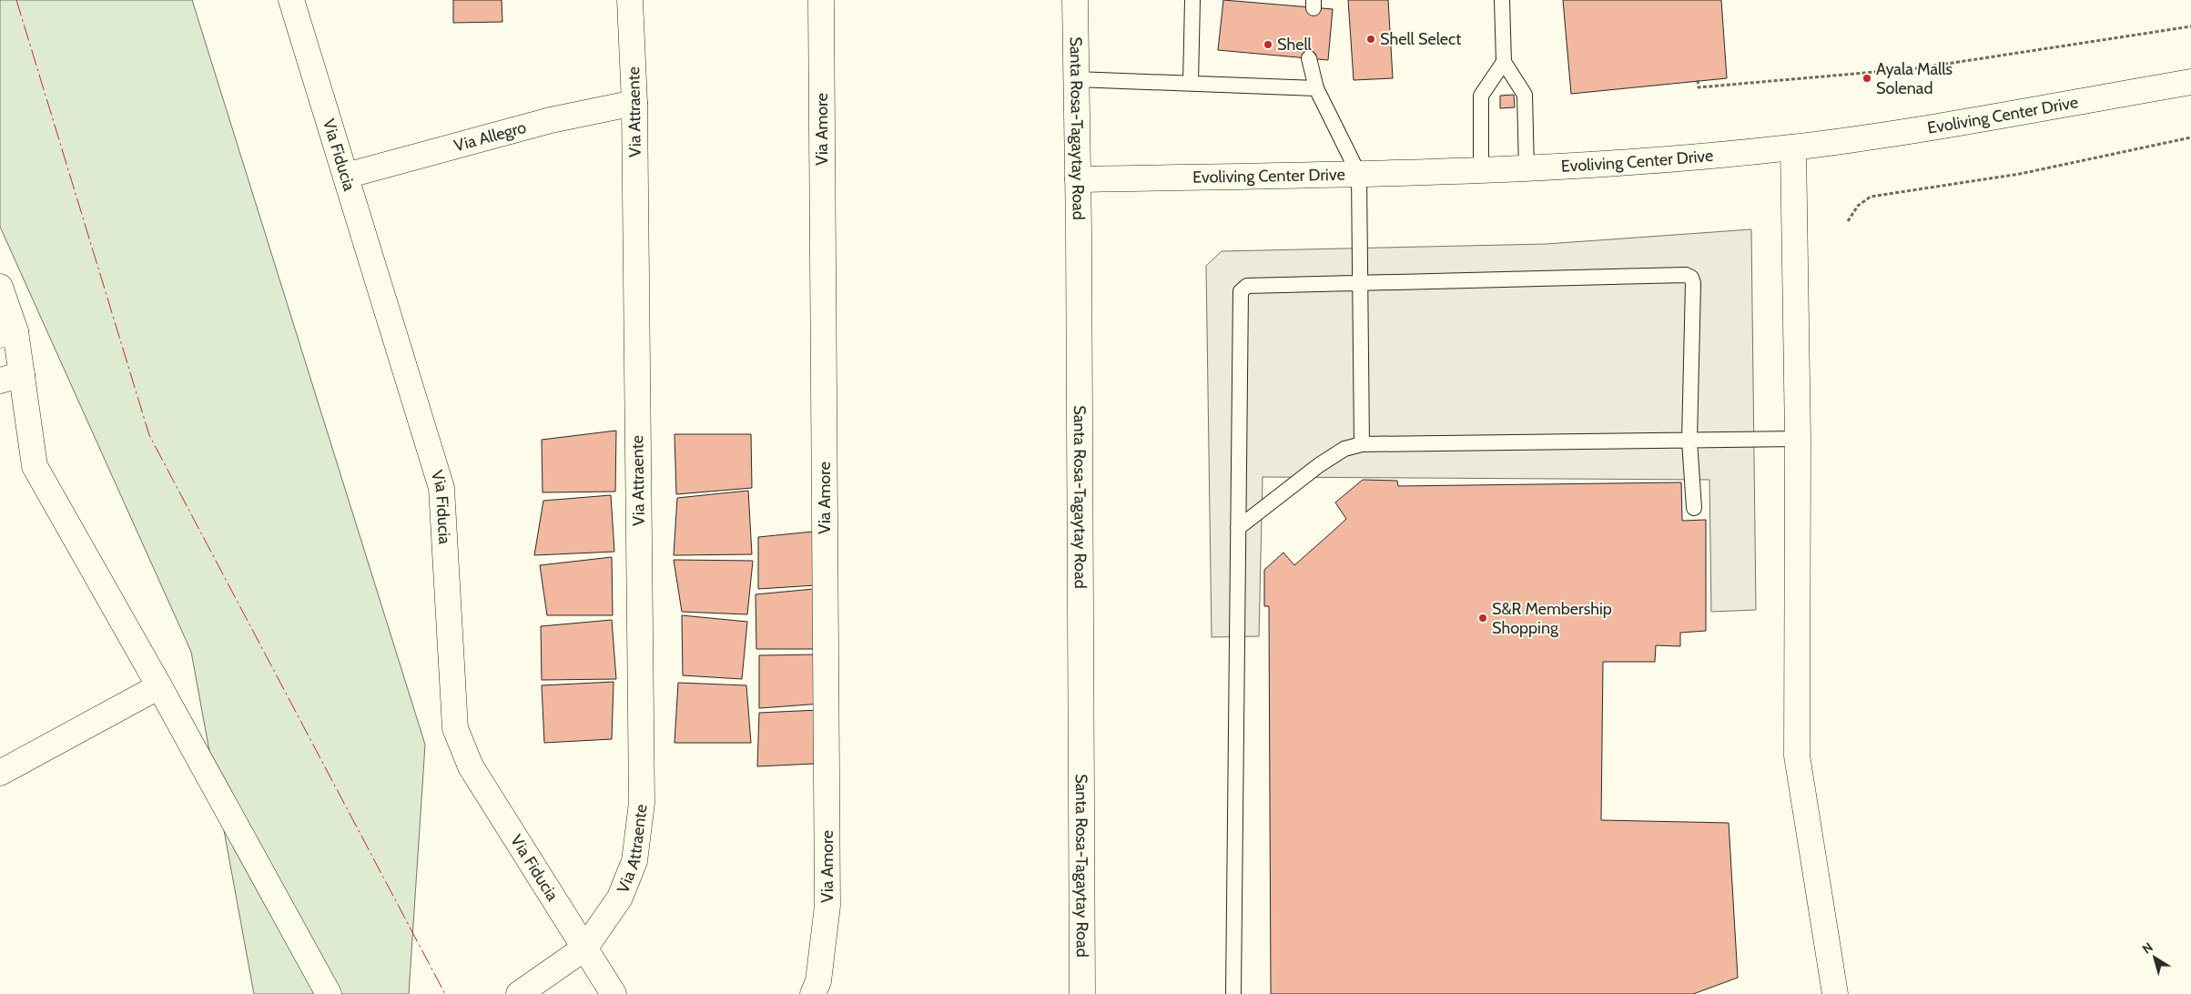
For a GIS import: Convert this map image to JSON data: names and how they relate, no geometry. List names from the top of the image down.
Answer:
{
  "streets": {
    "street": [
      "Via Attraente",
      "Evoliving Center Drive",
      "Santa Rosa-Tagaytay Road",
      "Via Amore",
      "Via Allegro",
      "Via Fiducia"
    ]
  },
  "crossings": [
    ["Via Attraente", "Via Allegro"],
    ["Via Attraente", "Via Fiducia"],
    ["Evoliving Center Drive", "Santa Rosa-Tagaytay Road"],
    ["Via Allegro", "Via Fiducia"]
  ],
  "places": [
    "Shell Select",
    "Shell",
    "Ayala Malls Solenad",
    "S&R Membership Shopping"
  ],
  "north": "top left"
}
